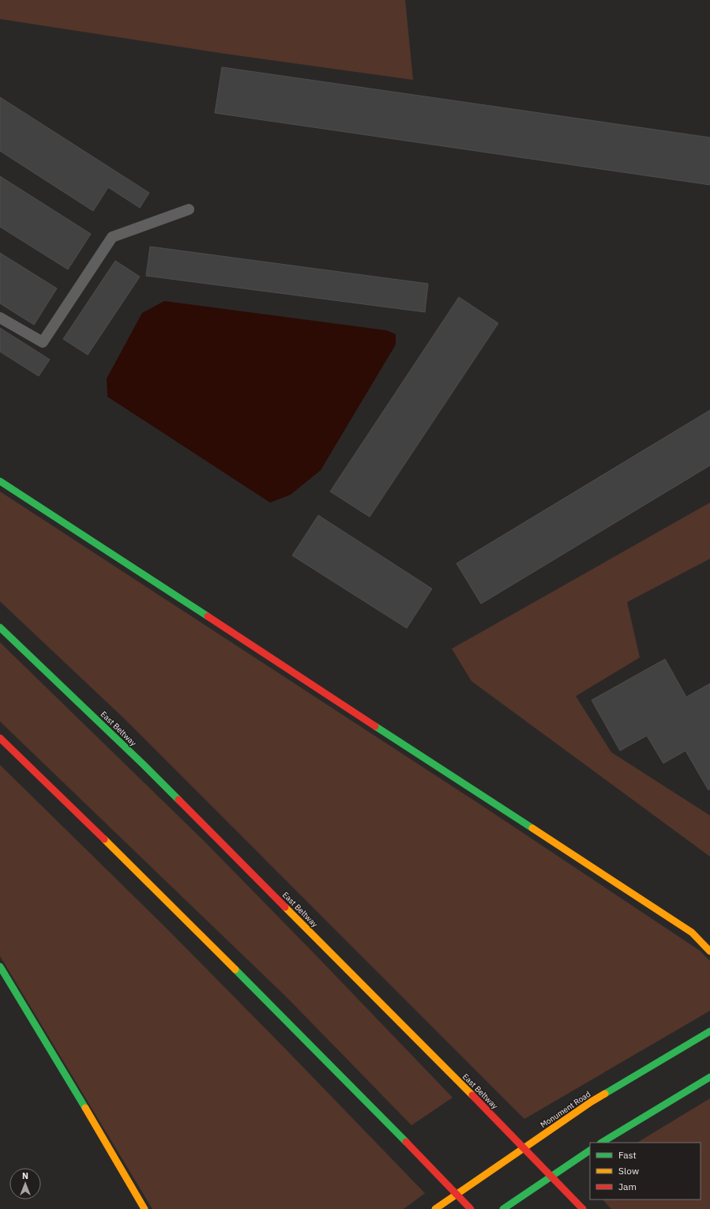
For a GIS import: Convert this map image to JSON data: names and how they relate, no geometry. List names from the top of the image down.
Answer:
{
  "streets": {
    "main road": ["East Beltway", "Monument Road"]
  },
  "legend": ["Fast", "Slow", "Jam"],
  "north": "top"
}
